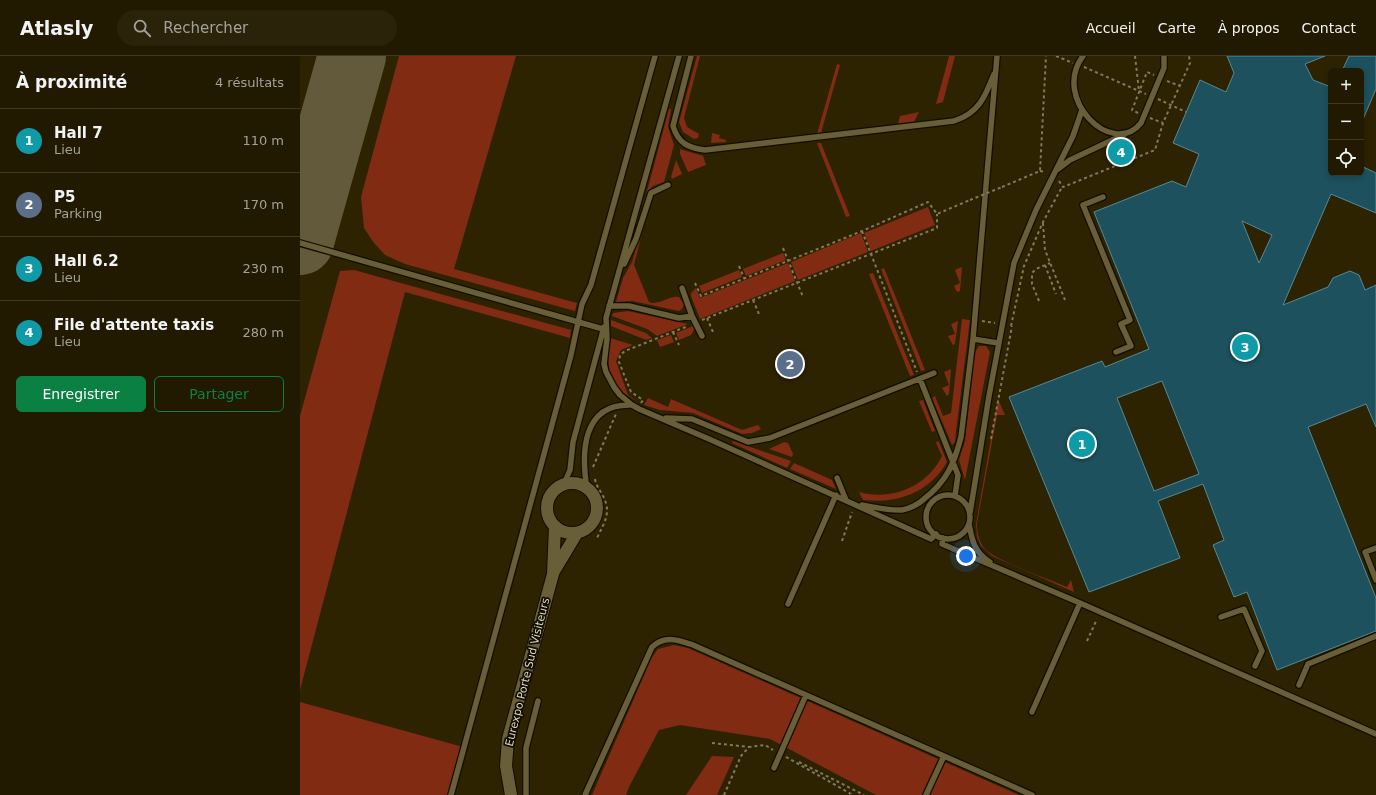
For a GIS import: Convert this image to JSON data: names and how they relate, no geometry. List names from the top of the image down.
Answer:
{
  "streets": {
    "street": ["Eurexpo Porte Sud Visiteurs"]
  },
  "page": {
    "header": "Atlasly",
    "search": "Rechercher",
    "nav": [
      "Accueil",
      "Carte",
      "À propos",
      "Contact"
    ],
    "heading": ["À proximité", "4 résultats"],
    "map_buttons": ["+", "−"],
    "list": [
      {
        "mark": "1",
        "name": "Hall 7",
        "note": "Lieu",
        "value": "110 m"
      },
      {
        "mark": "2",
        "name": "P5",
        "note": "Parking",
        "value": "170 m"
      },
      {
        "mark": "3",
        "name": "Hall 6.2",
        "note": "Lieu",
        "value": "230 m"
      },
      {
        "mark": "4",
        "name": "File d'attente taxis",
        "note": "Lieu",
        "value": "280 m"
      }
    ],
    "pins": [
      "4",
      "3",
      "2",
      "1"
    ],
    "buttons": ["Enregistrer", "Partager"]
  }
}
